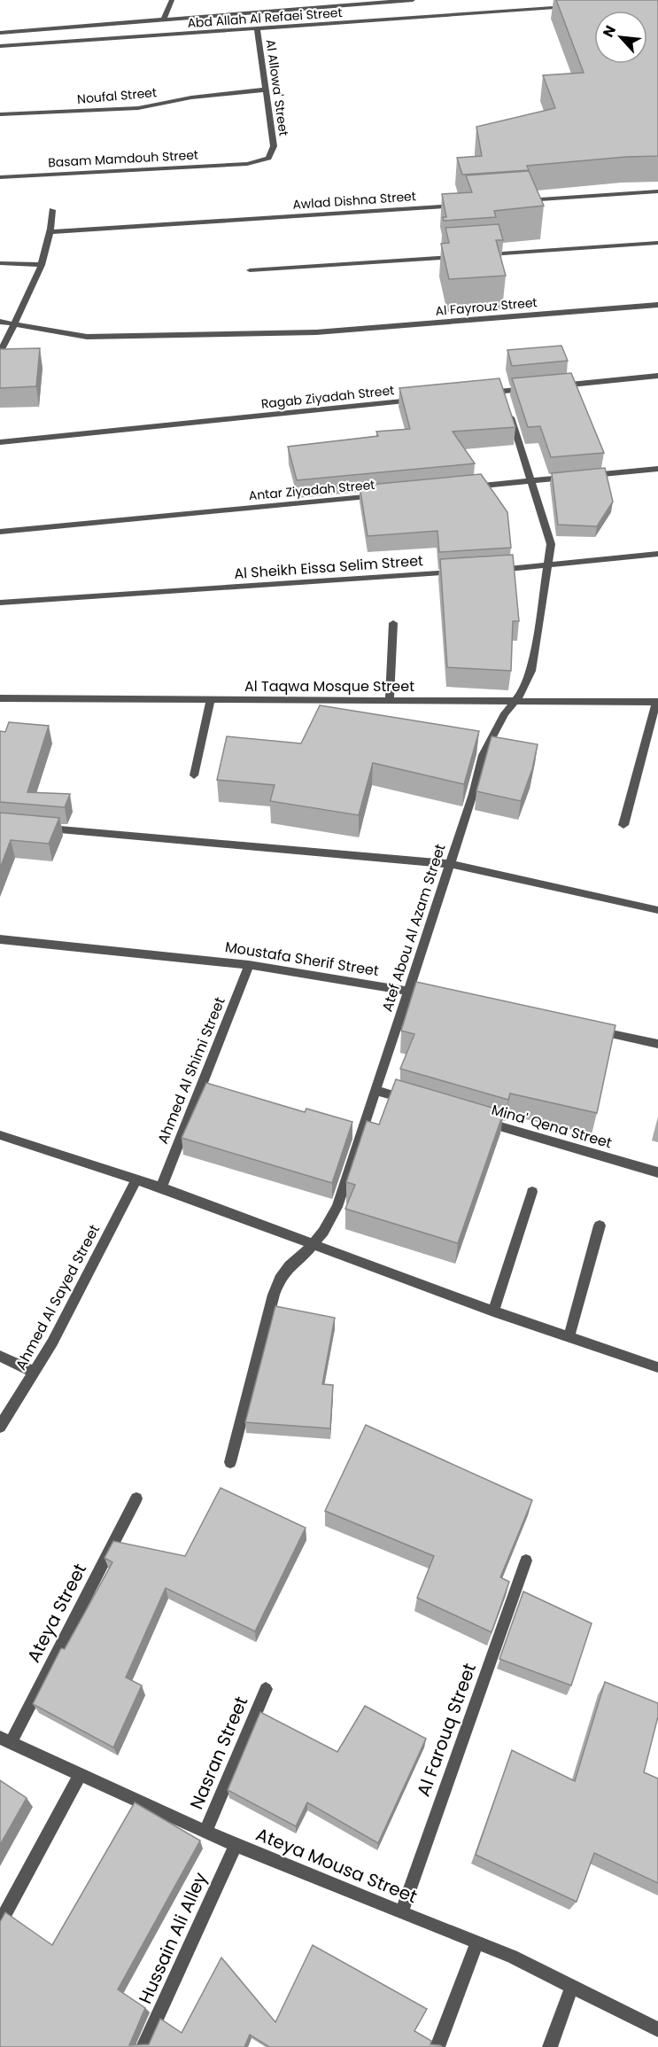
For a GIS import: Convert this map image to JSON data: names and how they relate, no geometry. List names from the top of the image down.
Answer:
{
  "streets": {
    "street": [
      "Abd Allah Al Refaei Street",
      "Al Allowa' Street",
      "Noufal Street",
      "Basam Mamdouh Street",
      "Awlad Dishna Street",
      "Al Fayrouz Street",
      "Ragab Ziyadah Street",
      "Antar Ziyadah Street",
      "Al Sheikh Eissa Selim Street",
      "Al Taqwa Mosque Street",
      "Atef Abou Al Azam Street",
      "Moustafa Sherif Street",
      "Ahmed Al Shimi Street",
      "Mina' Qena Street",
      "Ahmed Al Sayed Street",
      "Ateya Street",
      "Al Farouq Street",
      "Nasran Street",
      "Ateya Mousa Street",
      "Hussain Ali Alley"
    ]
  },
  "crossings": [
    ["Abd Allah Al Refaei Street", "Al Allowa' Street"],
    ["Al Allowa' Street", "Noufal Street"],
    ["Al Allowa' Street", "Basam Mamdouh Street"],
    ["Al Taqwa Mosque Street", "Atef Abou Al Azam Street"],
    ["Atef Abou Al Azam Street", "Moustafa Sherif Street"],
    ["Moustafa Sherif Street", "Ahmed Al Shimi Street"],
    ["Ateya Street", "Ateya Mousa Street"],
    ["Al Farouq Street", "Ateya Mousa Street"],
    ["Nasran Street", "Ateya Mousa Street"],
    ["Ateya Mousa Street", "Hussain Ali Alley"]
  ],
  "north": "top left"
}
